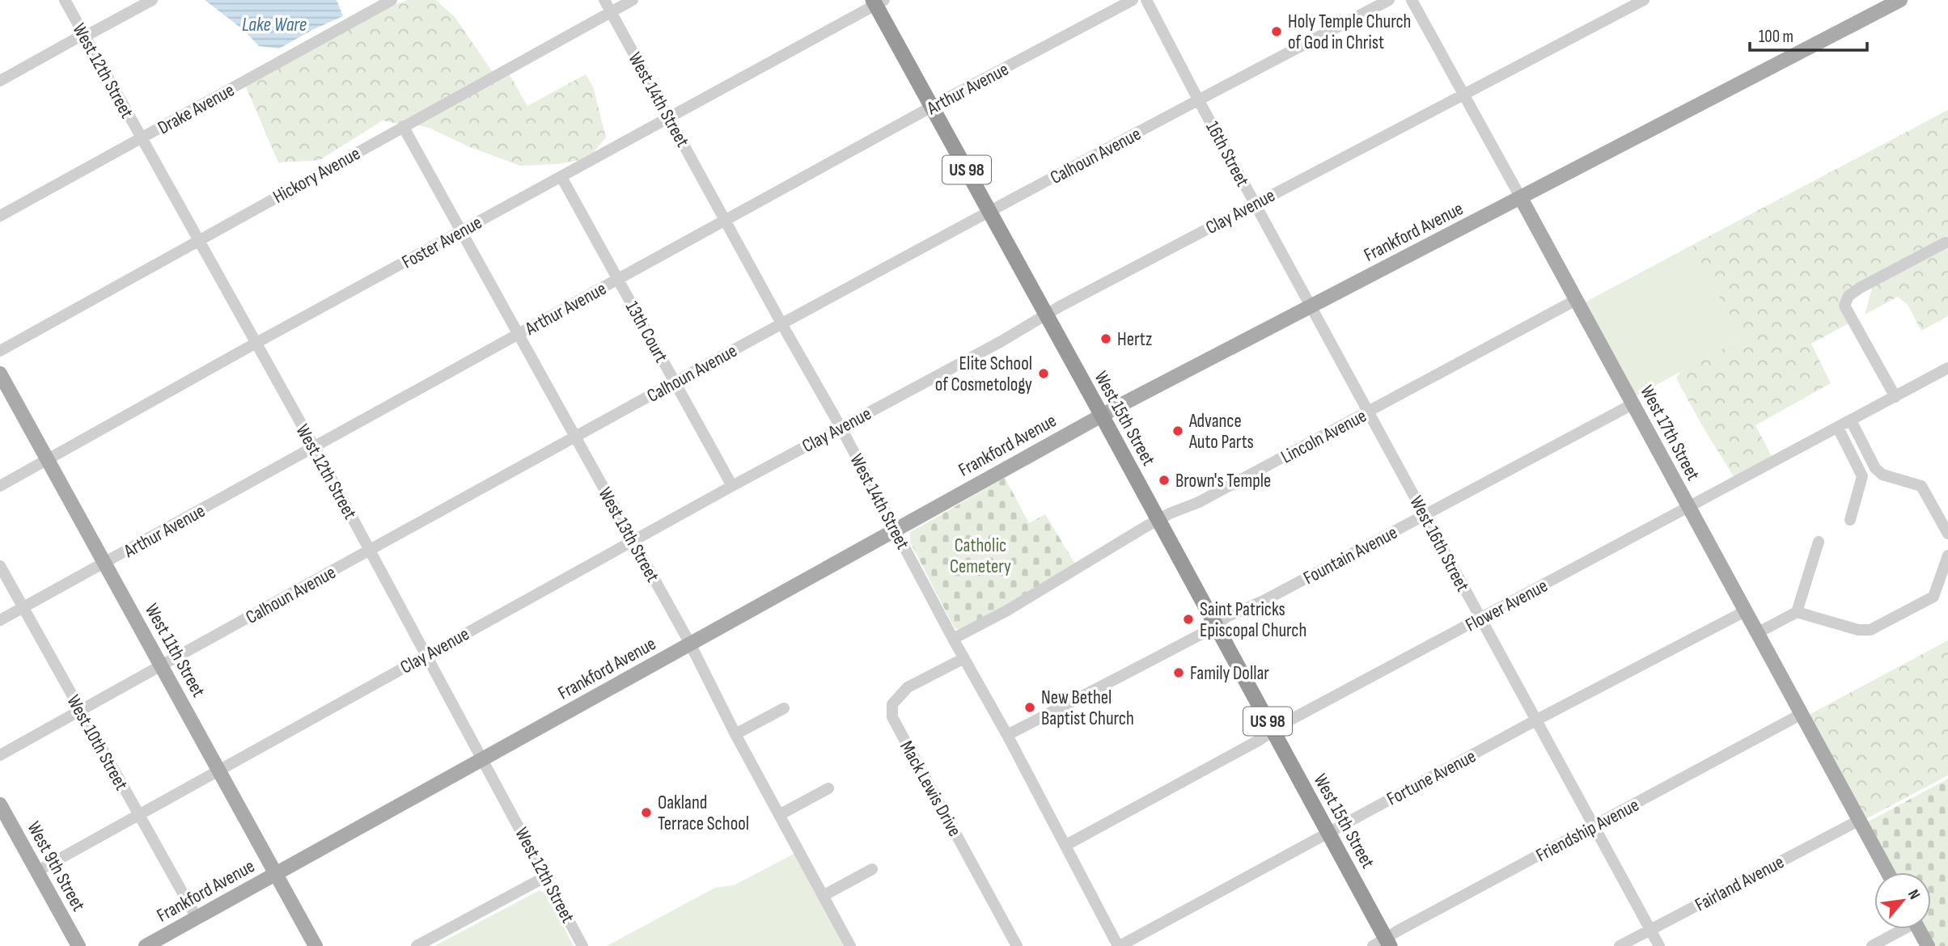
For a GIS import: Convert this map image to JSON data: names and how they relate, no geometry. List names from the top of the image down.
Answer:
{
  "streets": {
    "highway": ["US 98", "West 15th Street"],
    "main road": [
      "Frankford Avenue",
      "West 17th Street",
      "West 11th Street",
      "West 9th Street"
    ],
    "street": [
      "West 12th Street",
      "Arthur Avenue",
      "West 14th Street",
      "Drake Avenue",
      "16th Street",
      "Calhoun Avenue",
      "Hickory Avenue",
      "Clay Avenue",
      "Foster Avenue",
      "13th Court",
      "Lincoln Avenue",
      "West 13th Street",
      "West 16th Street",
      "Fountain Avenue",
      "Flower Avenue",
      "West 10th Street",
      "Fortune Avenue",
      "Mack Lewis Drive",
      "Friendship Avenue",
      "Fairland Avenue"
    ]
  },
  "crossings": [
    ["West 12th Street", "Arthur Avenue"],
    ["West 12th Street", "Drake Avenue"],
    ["West 12th Street", "Calhoun Avenue"],
    ["West 12th Street", "Hickory Avenue"],
    ["West 12th Street", "Clay Avenue"],
    ["West 12th Street", "Frankford Avenue"],
    ["West 12th Street", "Foster Avenue"],
    ["Arthur Avenue", "West 14th Street"],
    ["Arthur Avenue", "13th Court"],
    ["Arthur Avenue", "West 15th Street"],
    ["Arthur Avenue", "West 13th Street"],
    ["Arthur Avenue", "West 11th Street"],
    ["Arthur Avenue", "West 10th Street"],
    ["West 14th Street", "Calhoun Avenue"],
    ["West 14th Street", "Hickory Avenue"],
    ["West 14th Street", "Clay Avenue"],
    ["West 14th Street", "Frankford Avenue"],
    ["West 14th Street", "Foster Avenue"],
    ["West 14th Street", "Lincoln Avenue"],
    ["West 14th Street", "Fountain Avenue"],
    ["West 14th Street", "Flower Avenue"],
    ["West 14th Street", "Fortune Avenue"],
    ["West 14th Street", "Mack Lewis Drive"],
    ["16th Street", "Calhoun Avenue"],
    ["16th Street", "Clay Avenue"],
    ["16th Street", "Frankford Avenue"],
    ["16th Street", "West 16th Street"],
    ["Calhoun Avenue", "13th Court"],
    ["Calhoun Avenue", "West 15th Street"],
    ["Calhoun Avenue", "West 13th Street"],
    ["Calhoun Avenue", "West 11th Street"],
    ["Calhoun Avenue", "West 10th Street"],
    ["Hickory Avenue", "West 13th Street"],
    ["Clay Avenue", "13th Court"],
    ["Clay Avenue", "West 15th Street"],
    ["Clay Avenue", "West 17th Street"],
    ["Clay Avenue", "West 13th Street"],
    ["Clay Avenue", "West 11th Street"],
    ["Clay Avenue", "West 10th Street"],
    ["Clay Avenue", "West 9th Street"],
    ["Frankford Avenue", "West 15th Street"],
    ["Frankford Avenue", "West 17th Street"],
    ["Frankford Avenue", "West 13th Street"],
    ["Frankford Avenue", "West 16th Street"],
    ["Frankford Avenue", "West 11th Street"],
    ["Frankford Avenue", "West 10th Street"],
    ["Foster Avenue", "13th Court"],
    ["Foster Avenue", "West 15th Street"],
    ["Foster Avenue", "West 13th Street"],
    ["Foster Avenue", "West 11th Street"],
    ["West 15th Street", "Lincoln Avenue"],
    ["West 15th Street", "Fountain Avenue"],
    ["West 15th Street", "Flower Avenue"],
    ["West 15th Street", "Fortune Avenue"],
    ["West 15th Street", "Friendship Avenue"],
    ["West 17th Street", "Lincoln Avenue"],
    ["West 17th Street", "Fountain Avenue"],
    ["West 17th Street", "Flower Avenue"],
    ["West 17th Street", "Fortune Avenue"],
    ["West 17th Street", "Friendship Avenue"],
    ["West 17th Street", "Fairland Avenue"],
    ["Lincoln Avenue", "West 16th Street"],
    ["West 16th Street", "Fountain Avenue"],
    ["West 16th Street", "Flower Avenue"],
    ["West 16th Street", "Fortune Avenue"],
    ["West 16th Street", "Friendship Avenue"],
    ["West 16th Street", "Fairland Avenue"]
  ],
  "water": ["Lake Ware"],
  "parks": ["Catholic Cemetery"],
  "places": [
    "Holy Temple Church of God in Christ",
    "Hertz",
    "Elite School of Cosmetology",
    "Advance Auto Parts",
    "Brown's Temple",
    "Saint Patricks Episcopal Church",
    "Family Dollar",
    "New Bethel Baptist Church",
    "Oakland Terrace School"
  ],
  "scale_bar": "100 m",
  "north": "top right"
}
